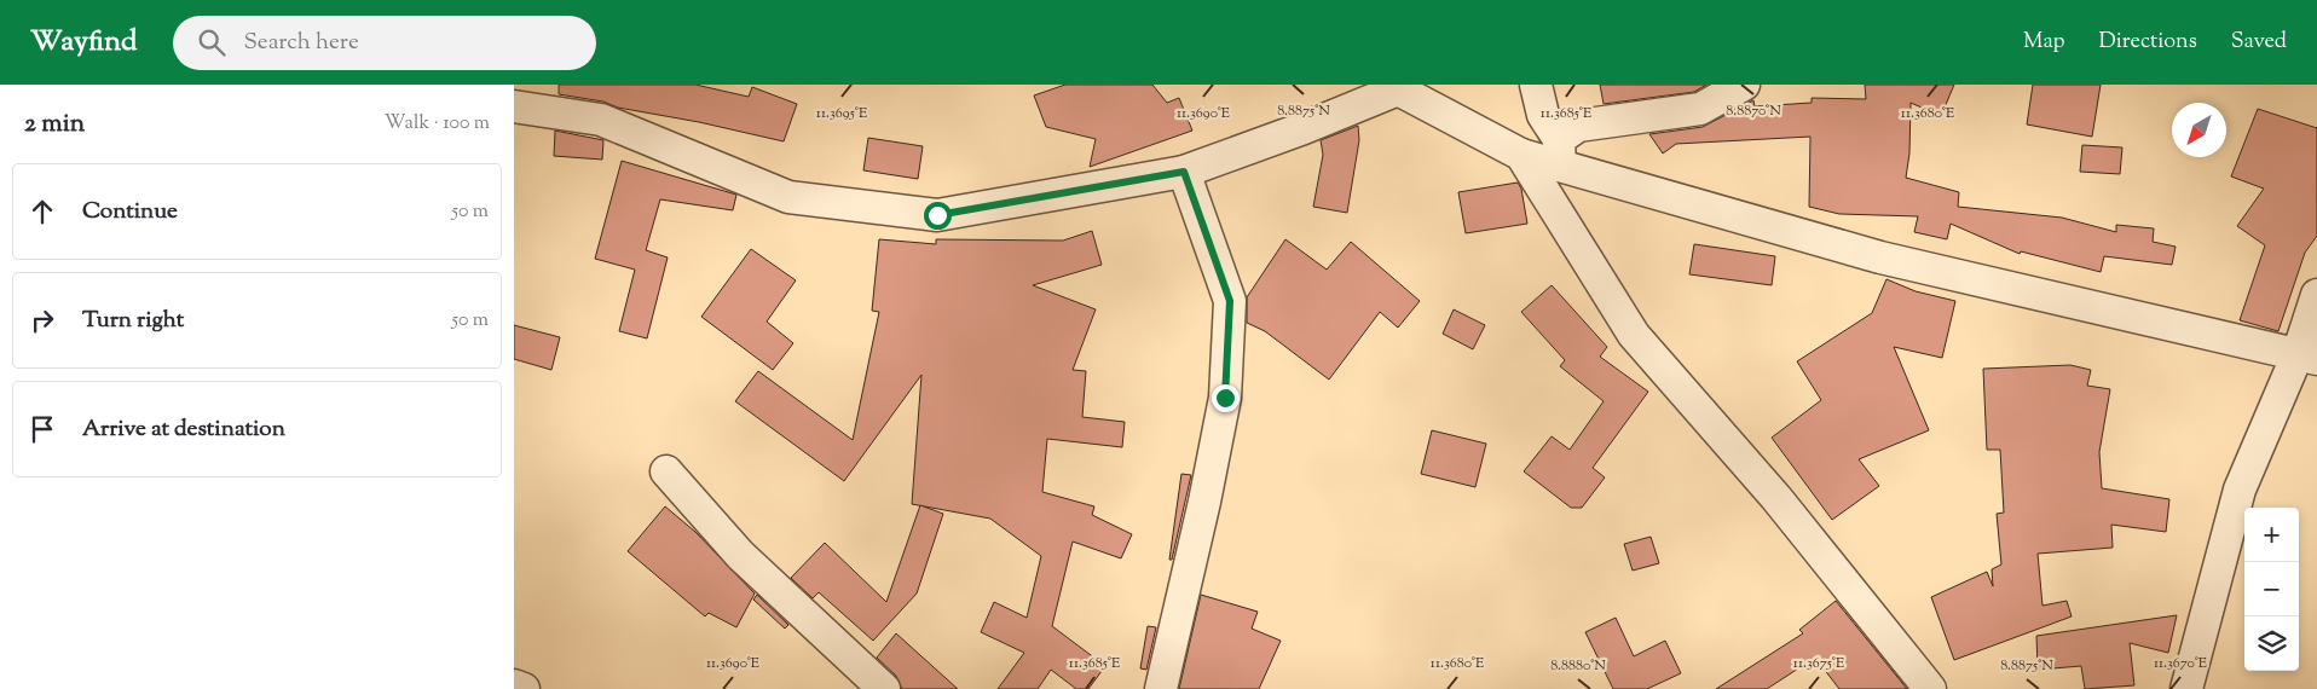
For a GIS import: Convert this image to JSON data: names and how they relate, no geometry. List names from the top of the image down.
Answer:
{
  "north": "bottom left",
  "page": {
    "header": "Wayfind",
    "search": "Search here",
    "nav": ["Map", "Directions", "Saved"],
    "heading": ["2 min", "Walk · 100 m"],
    "list": [
      ["Continue", "50 m"],
      ["Turn right", "50 m"],
      "Arrive at destination"
    ],
    "map_buttons": ["+", "−"]
  },
  "coordinates": [
    "8.8875°N",
    "8.8870°N",
    "11.3695°E",
    "11.3690°E",
    "11.3685°E",
    "11.3680°E",
    "11.3675°E",
    "11.3670°E",
    "8.8880°N"
  ]
}
